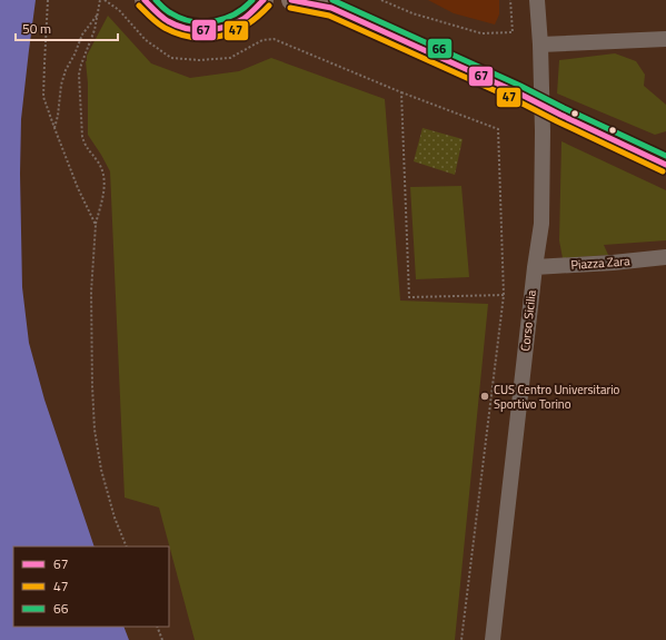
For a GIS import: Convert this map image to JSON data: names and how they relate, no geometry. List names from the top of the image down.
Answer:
{
  "streets": {
    "street": ["Piazza Zara", "Corso Sicilia"]
  },
  "crossings": [
    ["Piazza Zara", "Corso Sicilia"]
  ],
  "places": ["CUS Centro Universitario Sportivo Torino"],
  "lines": ["transit line 67", "transit line 66", "transit line 47"],
  "legend": ["67", "47", "66"],
  "scale_bar": "50 m"
}
